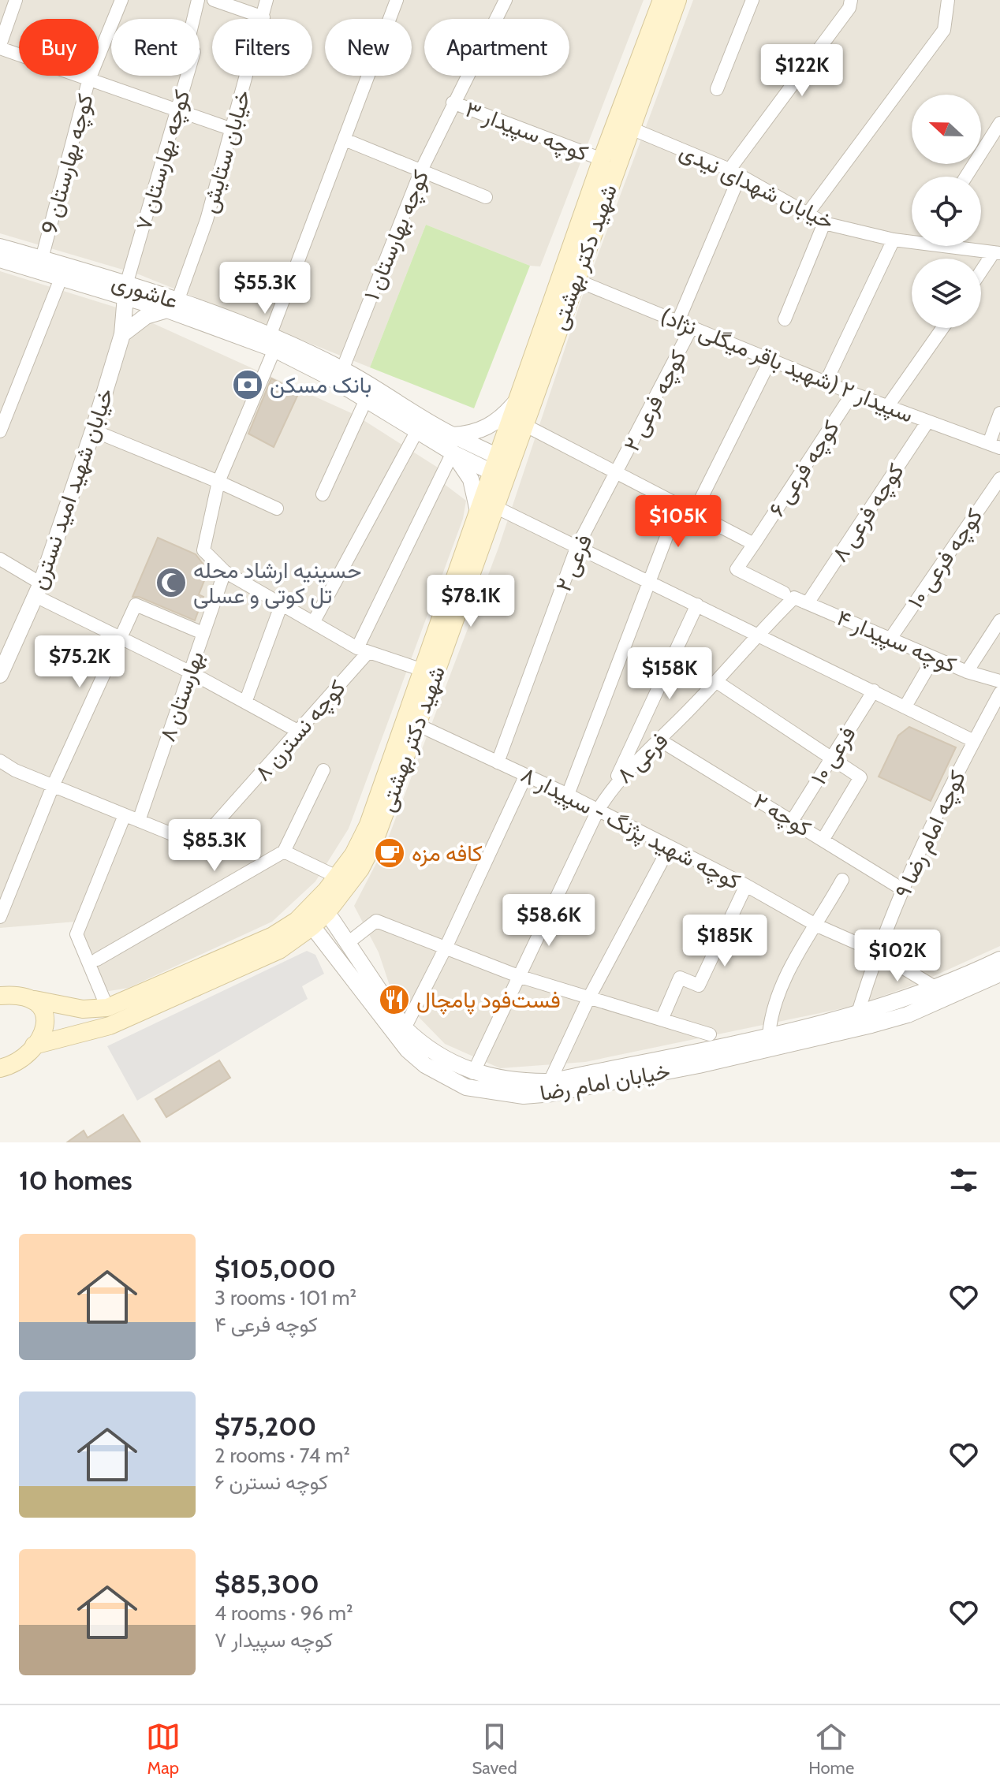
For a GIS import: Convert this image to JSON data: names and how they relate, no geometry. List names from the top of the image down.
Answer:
{
  "streets": {
    "main road": ["شهید دکتر بهشتی"],
    "street": [
      "کوچه سپیدار ۳",
      "خیابان ستایش",
      "کوچه بهارستان ۷",
      "کوچه بهارستان 9",
      "خیابان شهدای نیدی",
      "کوچه بهارستان ۱",
      "عاشوری",
      "سپیدار ۲ (شهید باقر میگلی نژاد)",
      "کوچه فرعی ۲",
      "کوچه فرعی ۶",
      "خیابان شهید امید نسترن",
      "کوچه فرعی ۸",
      "کوچه فرعی ۱۰",
      "فرعی ۲",
      "کوچه سپیدار ۴",
      "بهارستان ۸",
      "کوچه نسترن ۸",
      "فرعی ۱۰",
      "فرعی ۸",
      "کوچه ۲",
      "کوچه شهید پژنگ - سپیدار ۸",
      "کوچه امام رضا ۹",
      "خیابان امام رضا"
    ]
  },
  "crossings": [
    ["کوچه سپیدار ۳", "کوچه بهارستان ۱"],
    ["کوچه سپیدار ۳", "شهید دکتر بهشتی"],
    ["خیابان ستایش", "عاشوری"],
    ["کوچه بهارستان ۷", "عاشوری"],
    ["کوچه بهارستان ۷", "خیابان شهید امید نسترن"],
    ["کوچه بهارستان 9", "عاشوری"],
    ["خیابان شهدای نیدی", "شهید دکتر بهشتی"],
    ["کوچه بهارستان ۱", "عاشوری"],
    ["شهید دکتر بهشتی", "عاشوری"],
    ["شهید دکتر بهشتی", "سپیدار ۲ (شهید باقر میگلی نژاد)"],
    ["شهید دکتر بهشتی", "کوچه شهید پژنگ - سپیدار ۸"],
    ["شهید دکتر بهشتی", "خیابان امام رضا"],
    ["عاشوری", "خیابان شهید امید نسترن"],
    ["عاشوری", "کوچه نسترن ۸"],
    ["سپیدار ۲ (شهید باقر میگلی نژاد)", "کوچه فرعی ۲"],
    ["سپیدار ۲ (شهید باقر میگلی نژاد)", "کوچه فرعی ۶"],
    ["سپیدار ۲ (شهید باقر میگلی نژاد)", "کوچه فرعی ۸"],
    ["کوچه فرعی ۲", "فرعی ۲"],
    ["کوچه فرعی ۶", "کوچه سپیدار ۴"],
    ["کوچه فرعی ۸", "کوچه سپیدار ۴"],
    ["کوچه فرعی ۱۰", "کوچه سپیدار ۴"],
    ["فرعی ۲", "کوچه شهید پژنگ - سپیدار ۸"],
    ["کوچه سپیدار ۴", "فرعی ۸"],
    ["بهارستان ۸", "کوچه نسترن ۸"],
    ["فرعی ۱۰", "کوچه ۲"],
    ["فرعی ۸", "کوچه ۲"],
    ["فرعی ۸", "کوچه شهید پژنگ - سپیدار ۸"],
    ["فرعی ۸", "خیابان امام رضا"],
    ["کوچه ۲", "کوچه امام رضا ۹"],
    ["کوچه شهید پژنگ - سپیدار ۸", "کوچه امام رضا ۹"],
    ["کوچه شهید پژنگ - سپیدار ۸", "خیابان امام رضا"],
    ["کوچه امام رضا ۹", "خیابان امام رضا"]
  ],
  "places": {
    "bank": ["بانک مسکن"],
    "mosque": ["حسینیه ارشاد محله تل کوتی و عسلی"],
    "cafe": ["کافه مزه"],
    "restaurant": ["فست‌فود پامچال"]
  },
  "north": "left",
  "page": {
    "chip": [
      "Buy",
      "Rent",
      "Filters",
      "New",
      "Apartment"
    ],
    "price": [
      "$122K",
      "$55.3K",
      "$105K",
      "$78.1K",
      "$75.2K",
      "$158K",
      "$85.3K",
      "$58.6K",
      "$185K",
      "$102K"
    ],
    "heading": "10 homes",
    "list": [
      {
        "name": "$105,000",
        "note": "3 rooms · 101 m² · کوچه فرعی ۴"
      },
      {
        "name": "$75,200",
        "note": "2 rooms · 74 m² · کوچه نسترن ۶"
      },
      {
        "name": "$85,300",
        "note": "4 rooms · 96 m² · کوچه سپیدار ۷"
      }
    ],
    "tabs": ["Map", "Saved", "Home"]
  }
}
